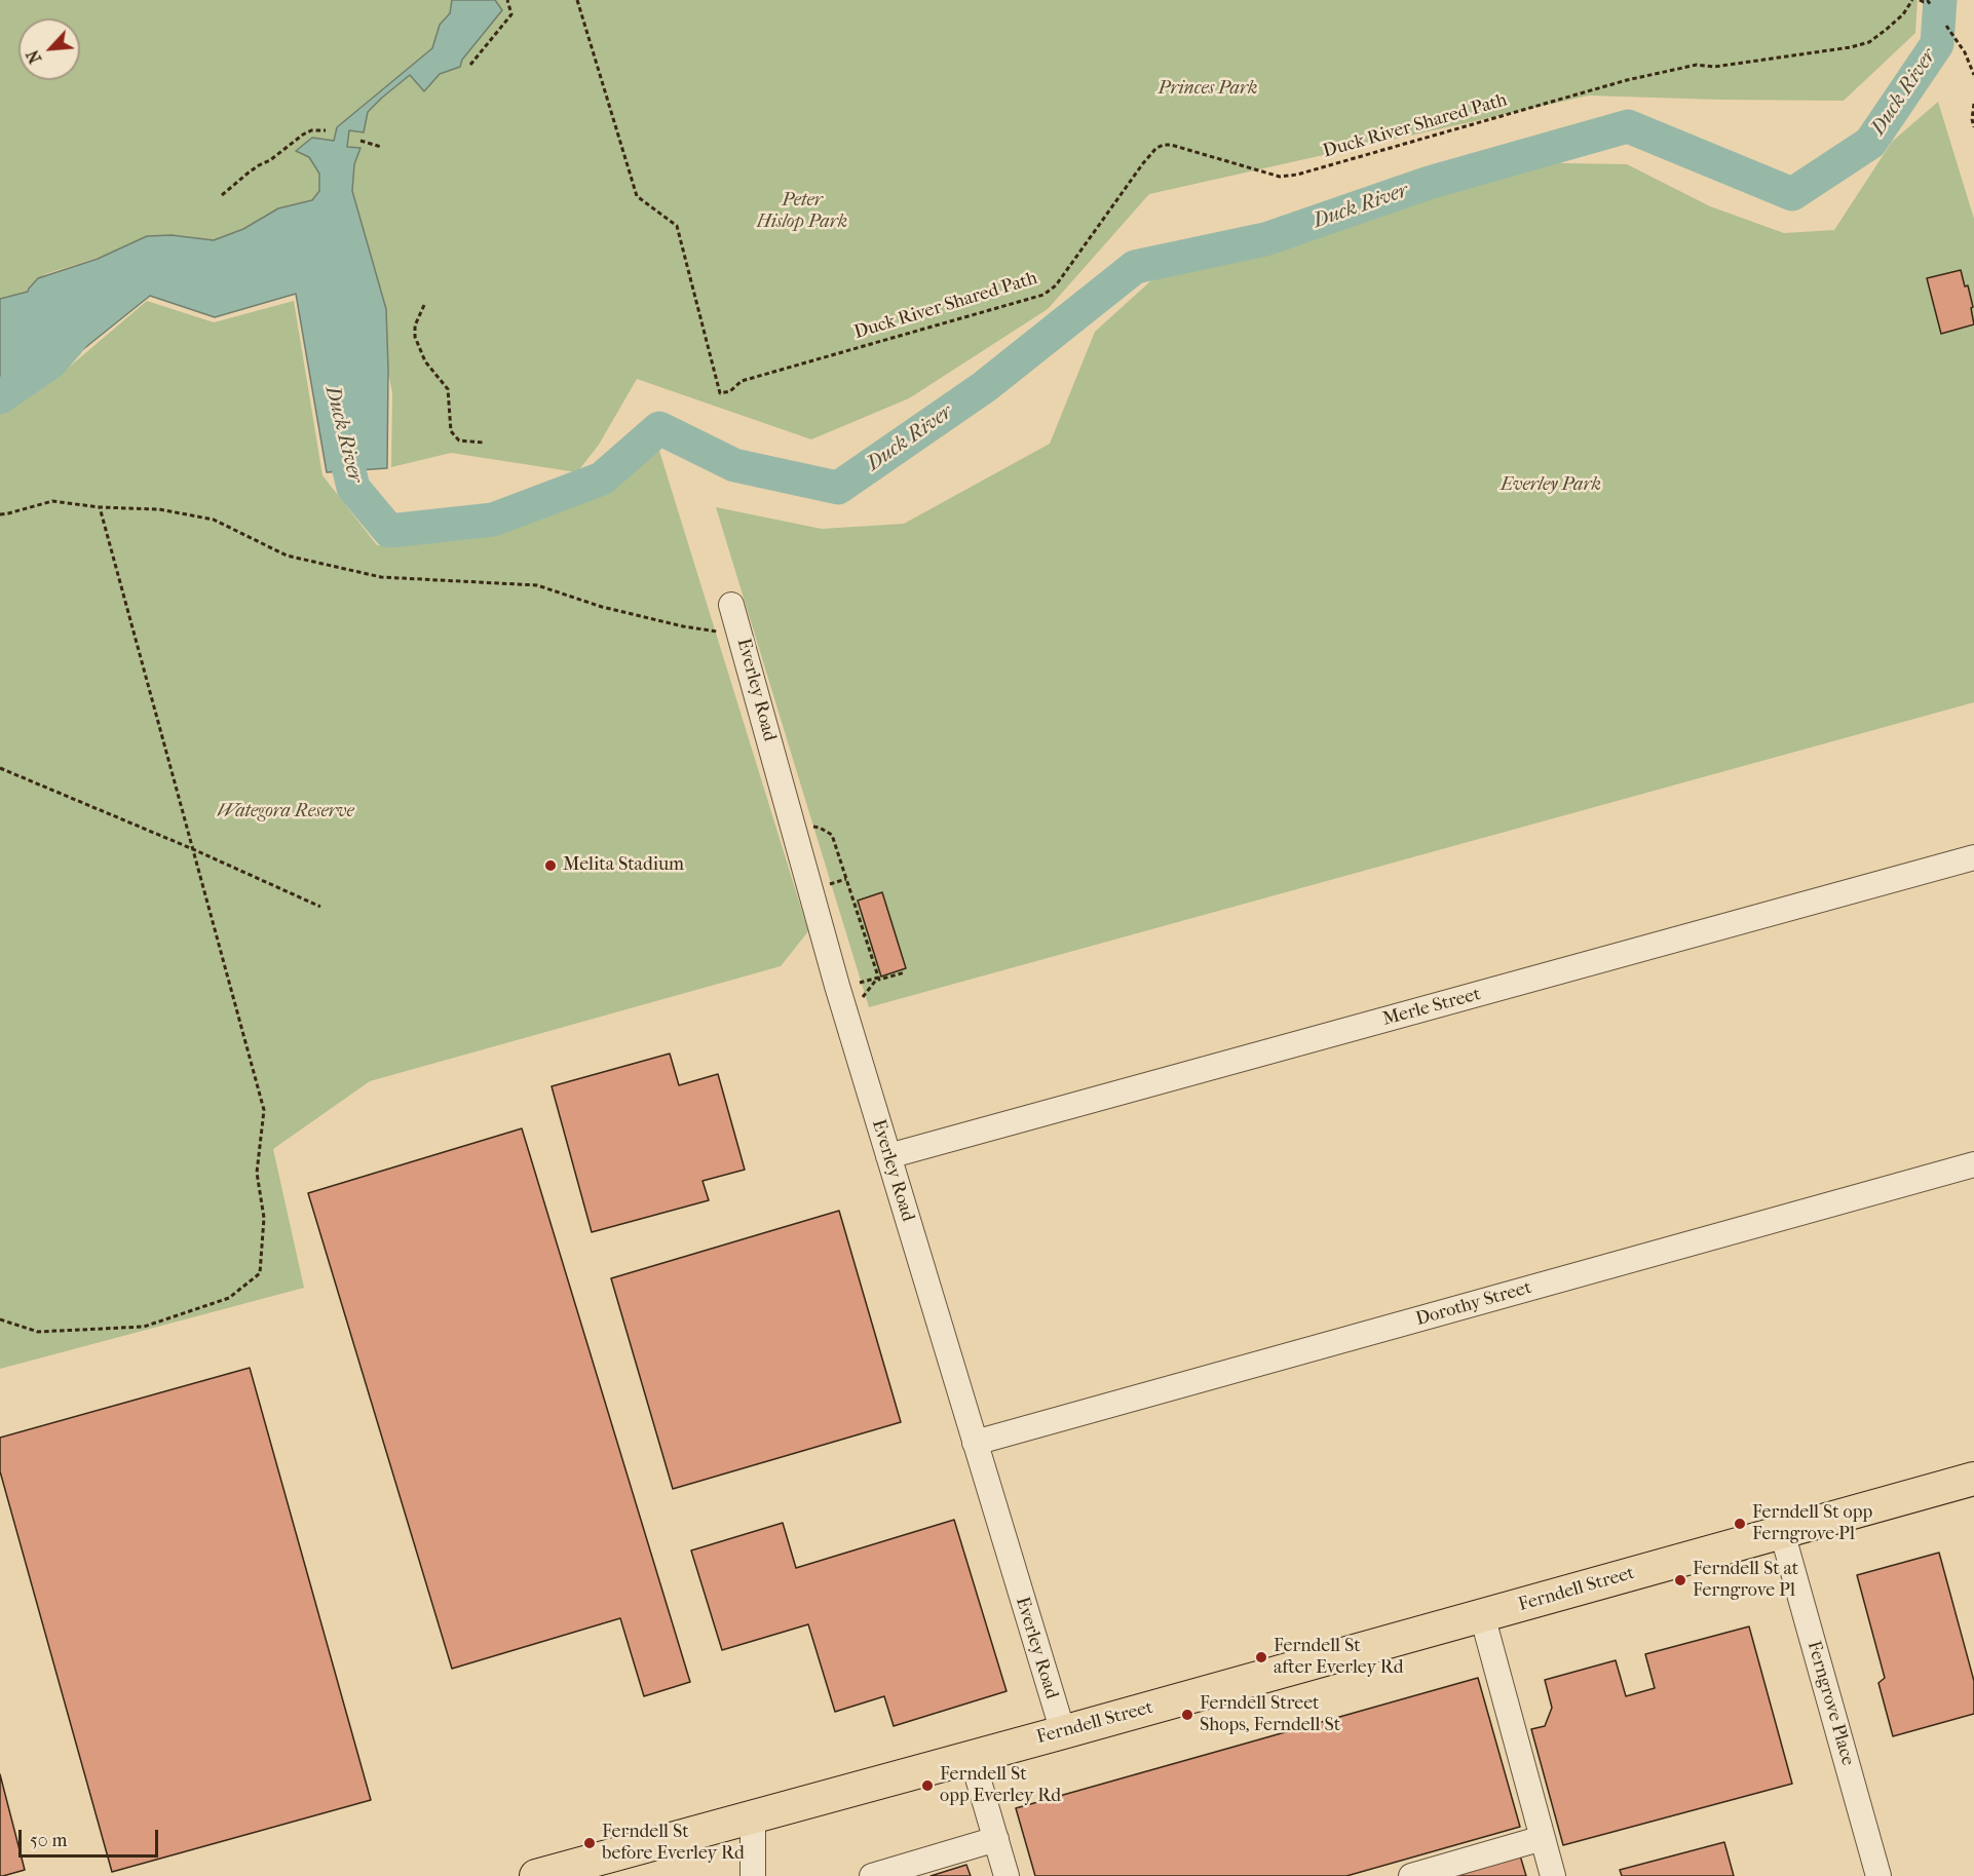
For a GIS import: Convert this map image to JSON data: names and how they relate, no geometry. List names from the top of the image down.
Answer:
{
  "streets": {
    "main road": ["Ferndell Street"],
    "street": [
      "Everley Road",
      "Merle Street",
      "Dorothy Street",
      "Ferngrove Place"
    ],
    "path": ["Duck River Shared Path"]
  },
  "crossings": [
    ["Everley Road", "Merle Street"],
    ["Everley Road", "Dorothy Street"],
    ["Everley Road", "Ferndell Street"],
    ["Ferndell Street", "Ferngrove Place"]
  ],
  "water": ["Duck River"],
  "parks": [
    "Princes Park",
    "Peter Hislop Park",
    "Everley Park",
    "Wategora Reserve"
  ],
  "places": [
    "Melita Stadium",
    "Ferndell St opp Ferngrove Pl",
    "Ferndell St at Ferngrove Pl",
    "Ferndell St after Everley Rd",
    "Ferndell Street Shops, Ferndell St",
    "Ferndell St opp Everley Rd",
    "Ferndell St before Everley Rd"
  ],
  "scale_bar": "50 m",
  "north": "bottom left"
}
